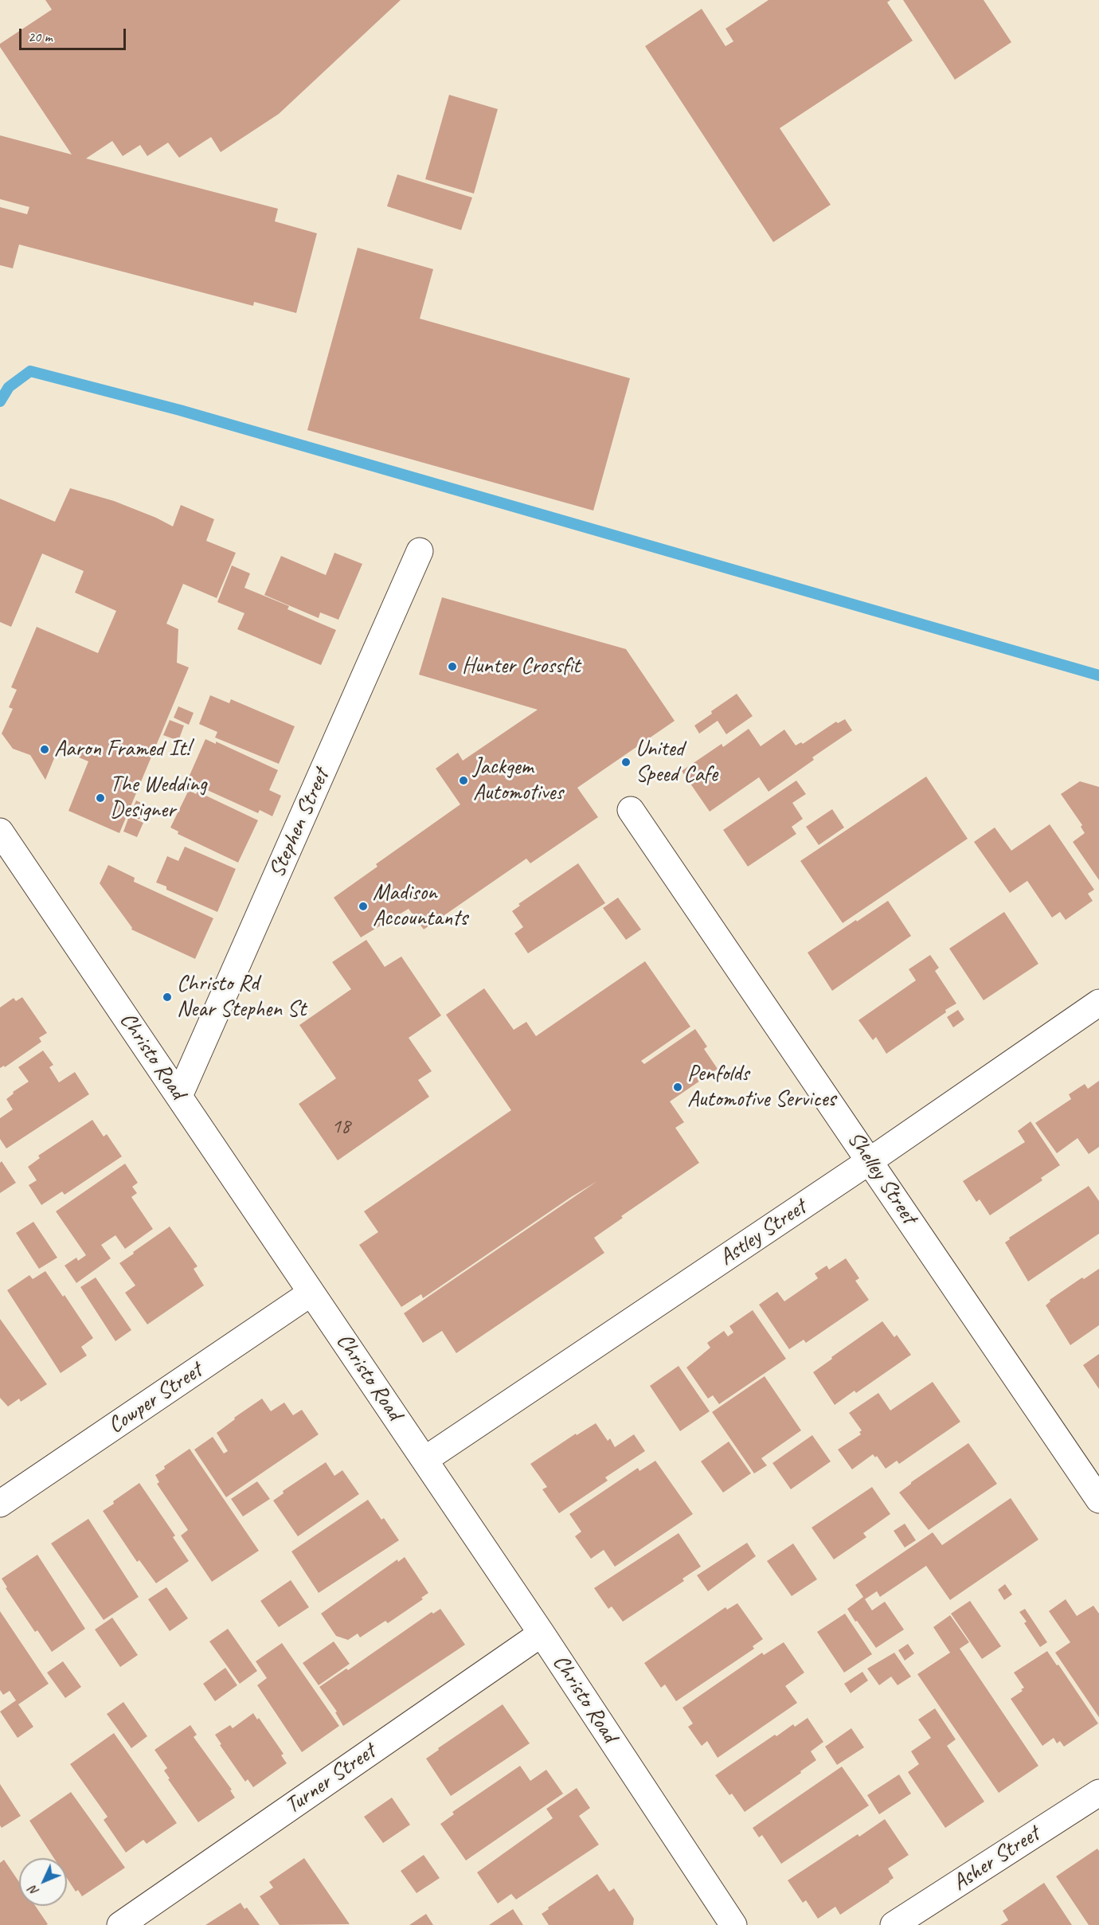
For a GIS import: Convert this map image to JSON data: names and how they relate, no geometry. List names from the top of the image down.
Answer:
{
  "streets": {
    "street": [
      "Stephen Street",
      "Christo Road",
      "Shelley Street",
      "Astley Street",
      "Cowper Street",
      "Turner Street",
      "Asher Street"
    ]
  },
  "crossings": [
    ["Stephen Street", "Christo Road"],
    ["Christo Road", "Astley Street"],
    ["Christo Road", "Cowper Street"],
    ["Christo Road", "Turner Street"],
    ["Shelley Street", "Astley Street"]
  ],
  "places": [
    "Hunter Crossfit",
    "Aaron Framed It!",
    "United Speed Cafe",
    "Jackgem Automotives",
    "The Wedding Designer",
    "Madison Accountants",
    "Christo Rd Near Stephen St",
    "Penfolds Automotive Services"
  ],
  "house_numbers": ["18"],
  "scale_bar": "20 m",
  "north": "bottom left"
}
